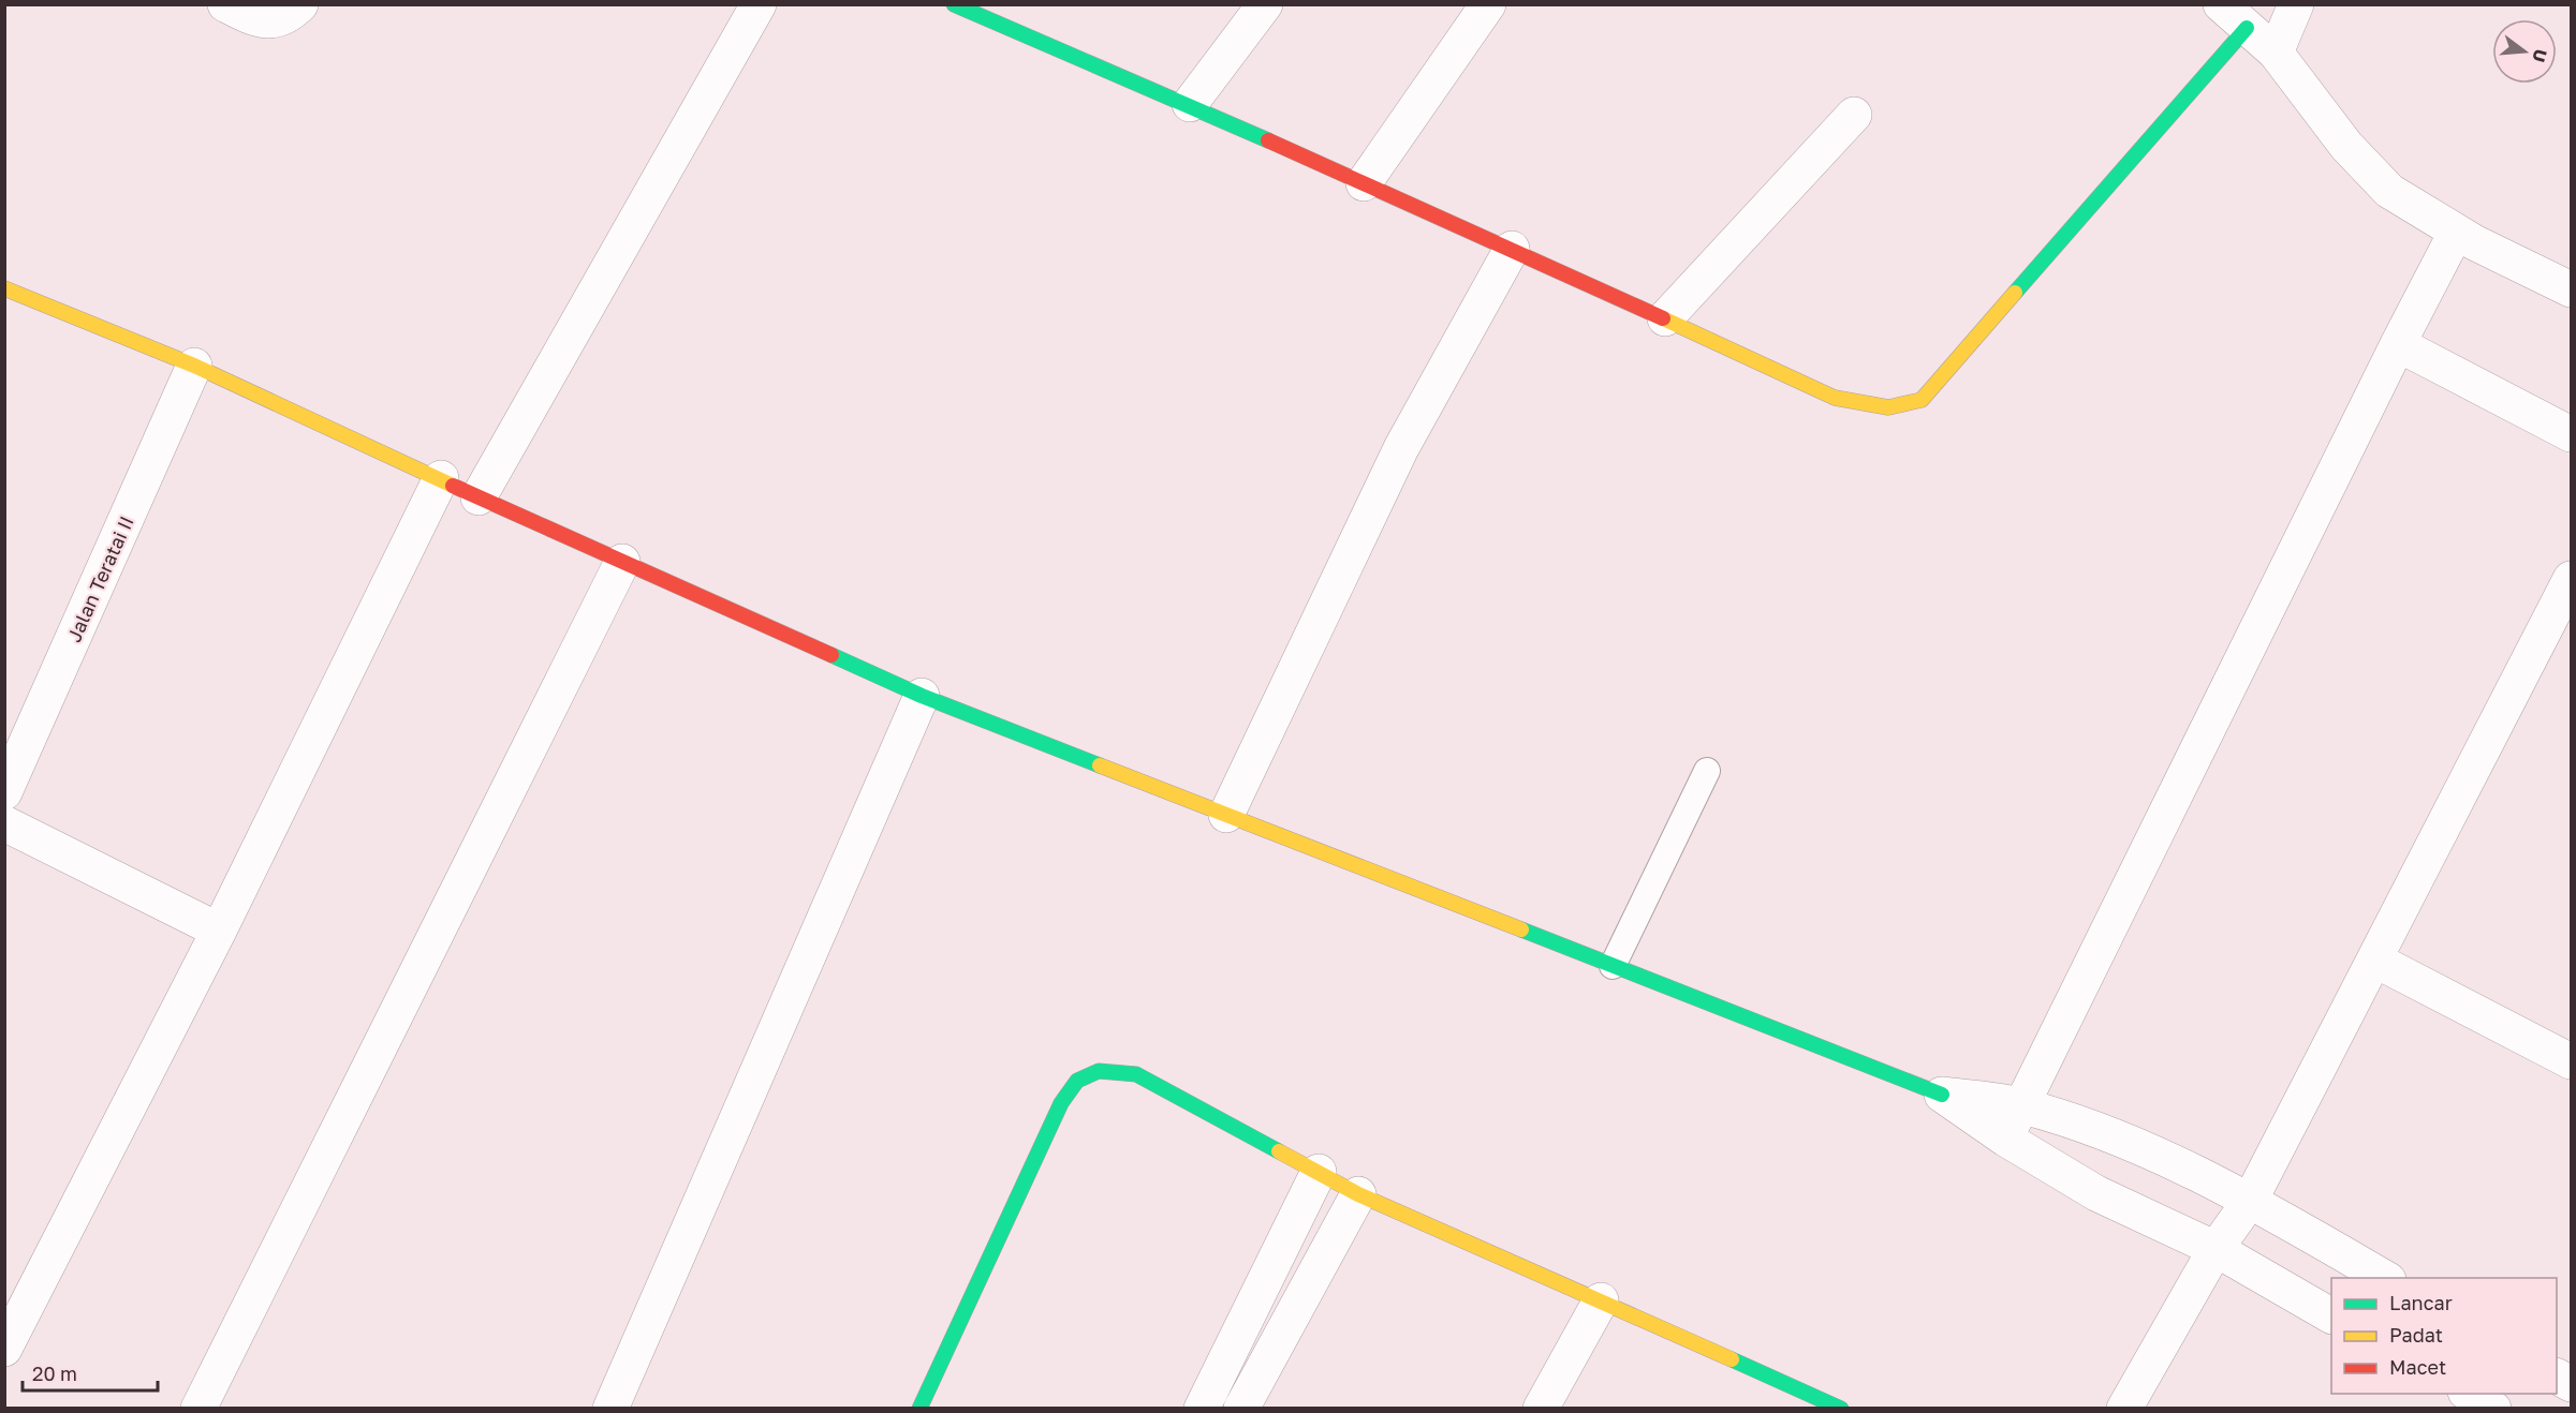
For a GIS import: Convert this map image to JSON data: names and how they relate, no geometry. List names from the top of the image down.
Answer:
{
  "streets": {
    "street": ["Jalan Teratai II"]
  },
  "legend": ["Lancar", "Padat", "Macet"],
  "scale_bar": "20 m",
  "north": "right"
}
